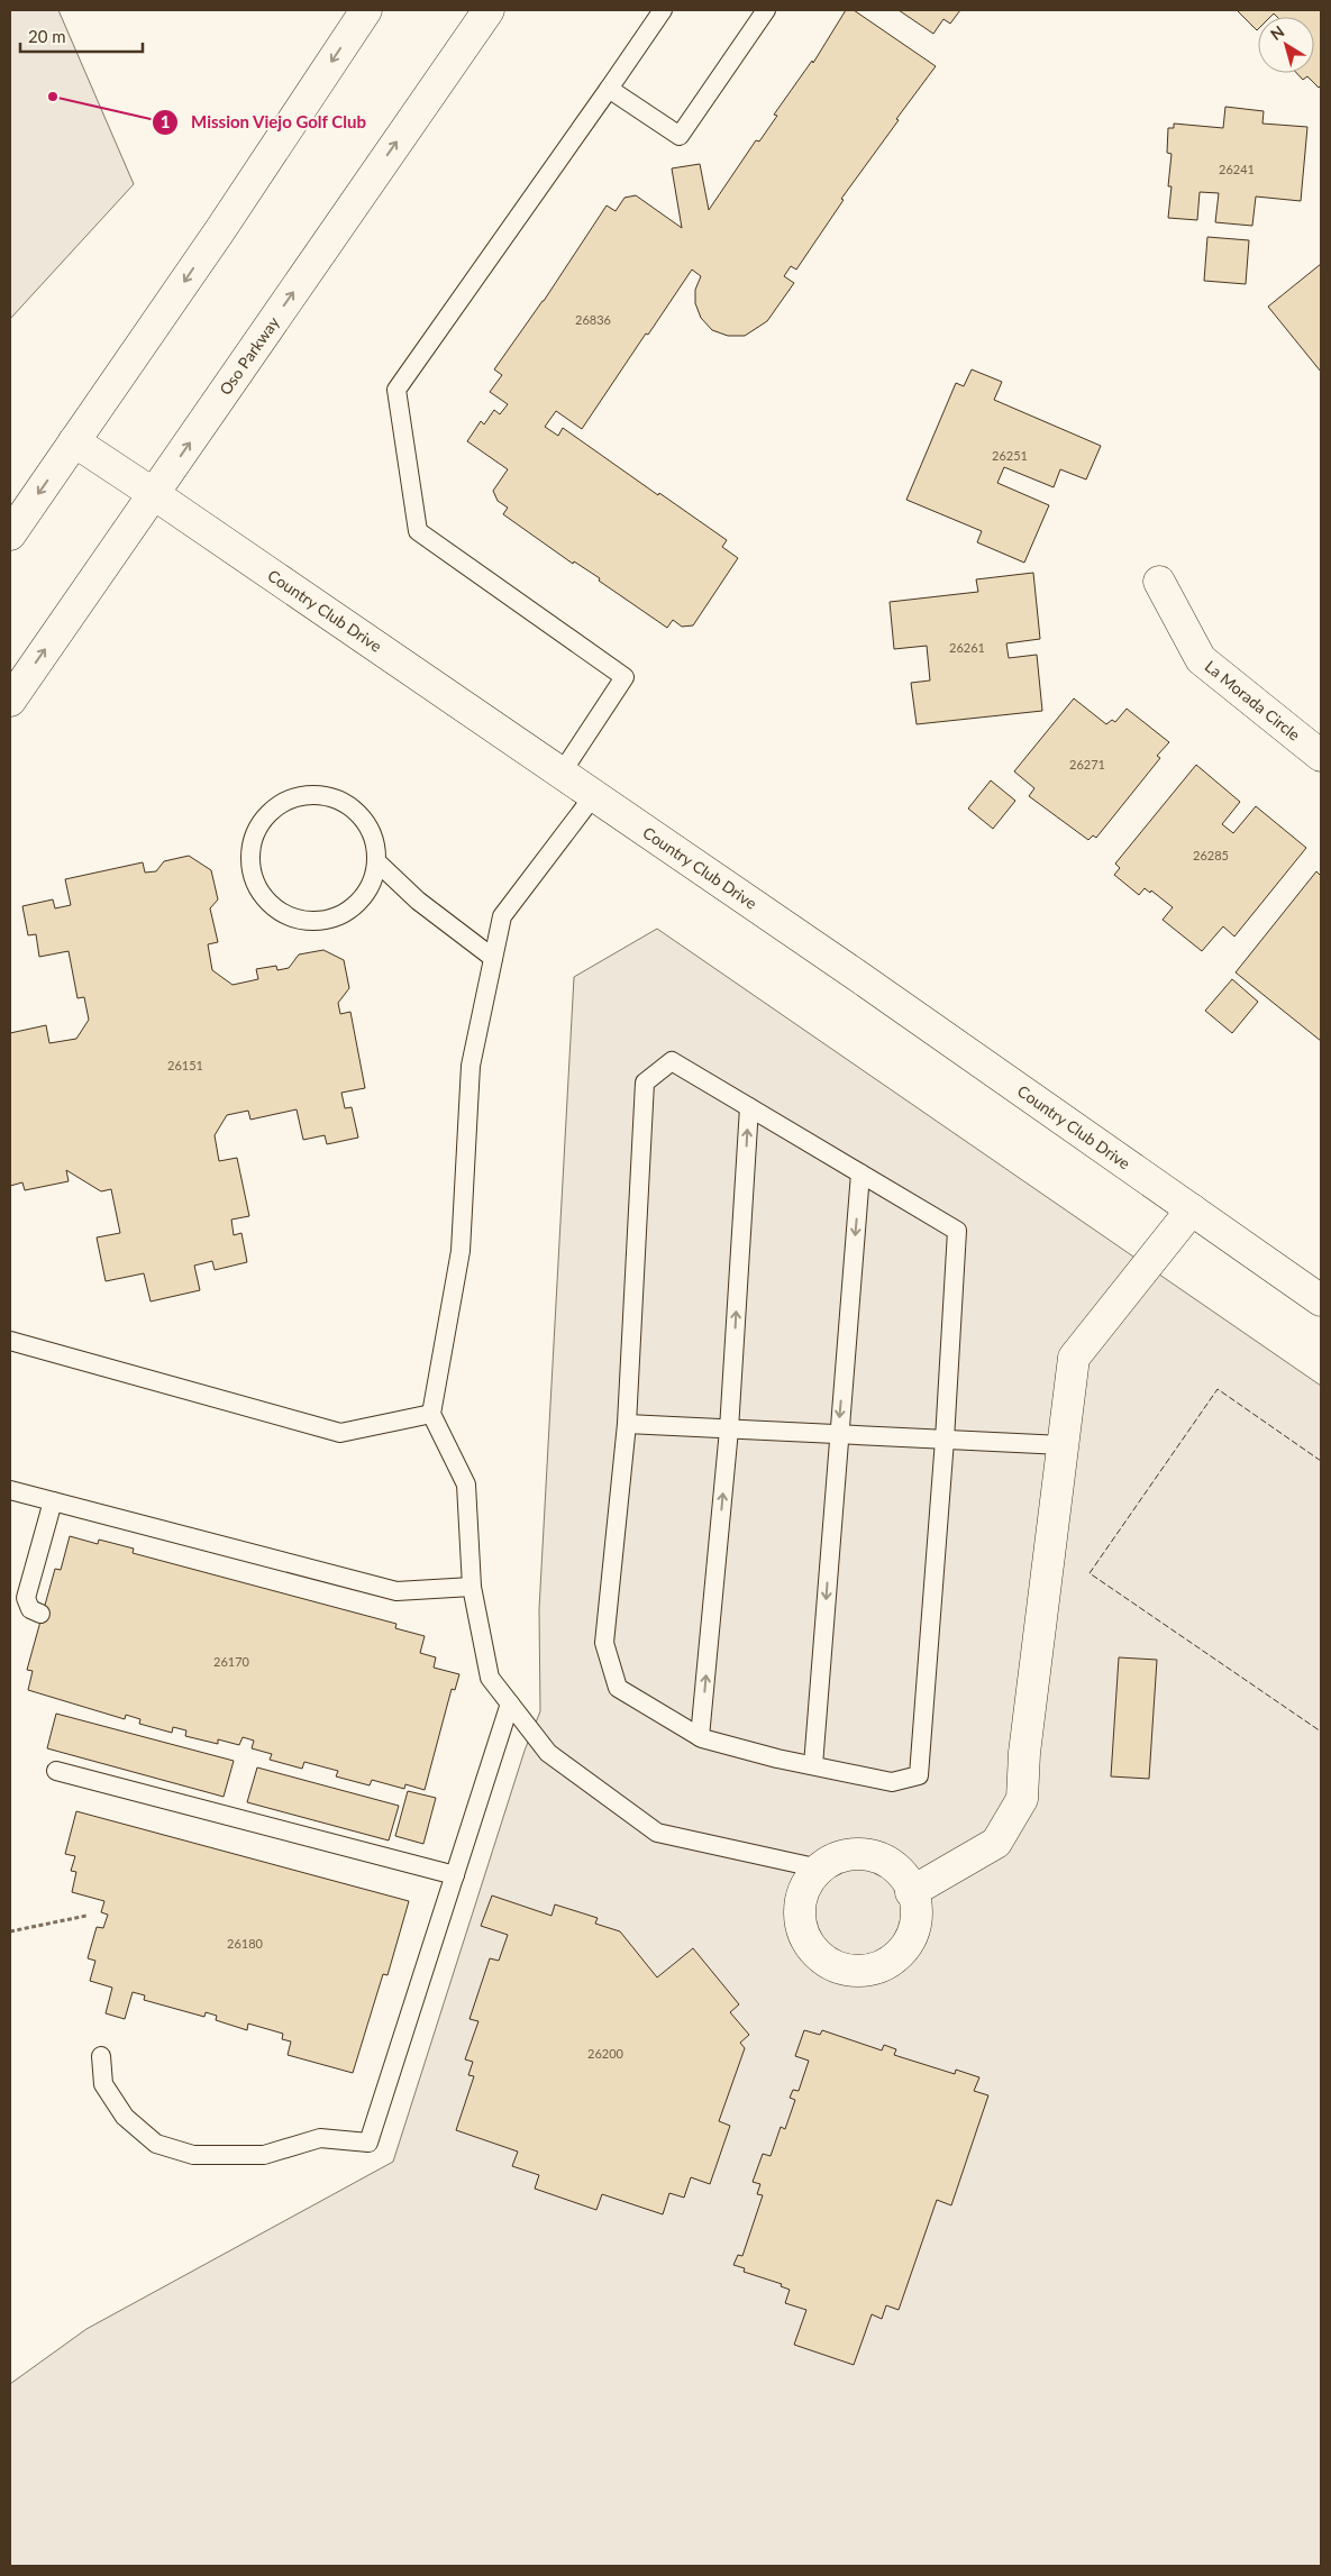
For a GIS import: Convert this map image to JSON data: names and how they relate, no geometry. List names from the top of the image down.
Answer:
{
  "streets": {
    "street": ["Oso Parkway", "Country Club Drive", "La Morada Circle"]
  },
  "crossings": [
    ["Oso Parkway", "Country Club Drive"]
  ],
  "places": ["Mission Viejo Golf Club"],
  "house_numbers": [
    "26241",
    "26836",
    "26251",
    "26261",
    "26271",
    "26285",
    "26151",
    "26170",
    "26180",
    "26200"
  ],
  "scale_bar": "20 m",
  "north": "top left"
}
